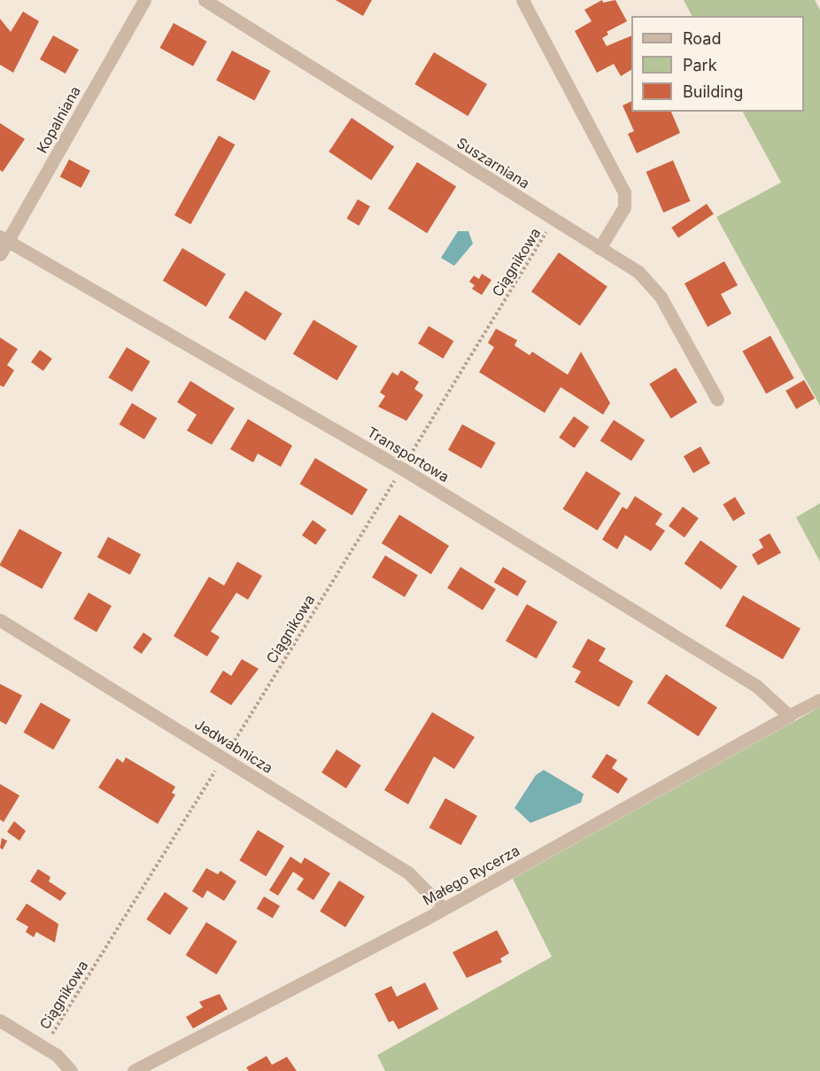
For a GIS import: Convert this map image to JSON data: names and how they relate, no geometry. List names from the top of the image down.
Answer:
{
  "streets": {
    "street": [
      "Kopalniana",
      "Suszarniana",
      "Transportowa",
      "Jedwabnicza",
      "Małego Rycerza"
    ],
    "path": ["Ciągnikowa"]
  },
  "crossings": [
    ["Kopalniana", "Transportowa"],
    ["Suszarniana", "Ciągnikowa"],
    ["Ciągnikowa", "Transportowa"],
    ["Ciągnikowa", "Jedwabnicza"],
    ["Transportowa", "Małego Rycerza"],
    ["Jedwabnicza", "Małego Rycerza"]
  ],
  "legend": ["Road", "Park", "Building"]
}
